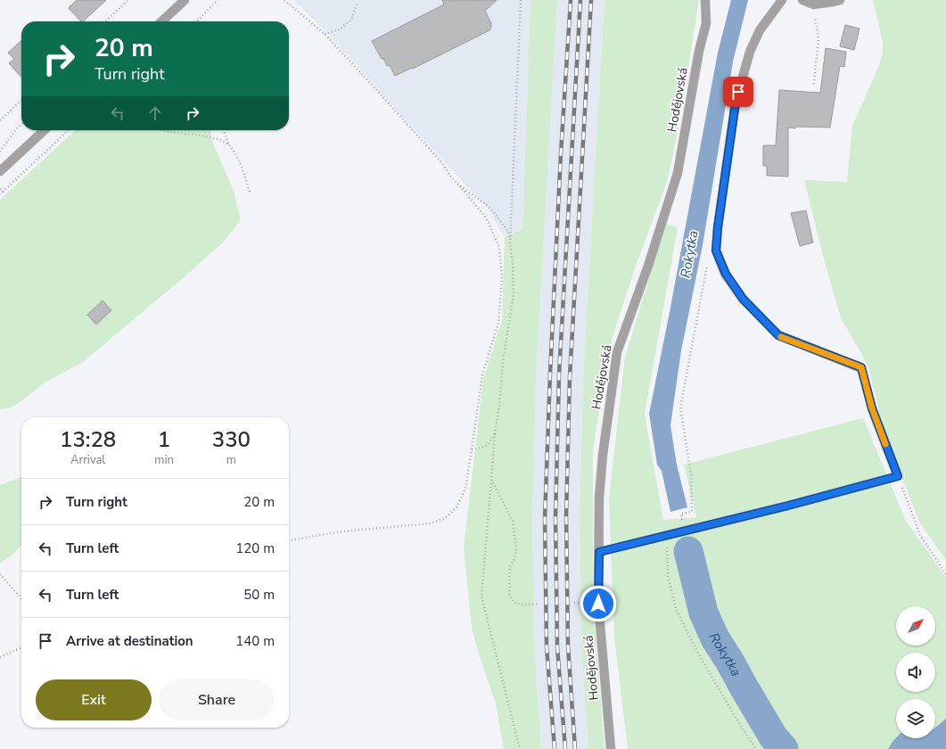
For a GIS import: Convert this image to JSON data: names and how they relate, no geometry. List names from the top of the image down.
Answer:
{
  "streets": {
    "street": ["Hodějovská"]
  },
  "water": ["Rokytka"],
  "north": "top right",
  "page": {
    "turn": ["20 m", "Turn right"],
    "eta": [
      "13:28",
      "Arrival",
      "1",
      "min",
      "330",
      "m"
    ],
    "list": [
      {
        "name": "Turn right",
        "value": "20 m"
      },
      {
        "name": "Turn left",
        "value": "120 m"
      },
      {
        "name": "Turn left",
        "value": "50 m"
      },
      {
        "name": "Arrive at destination",
        "value": "140 m"
      }
    ],
    "buttons": ["Exit", "Share"]
  }
}
